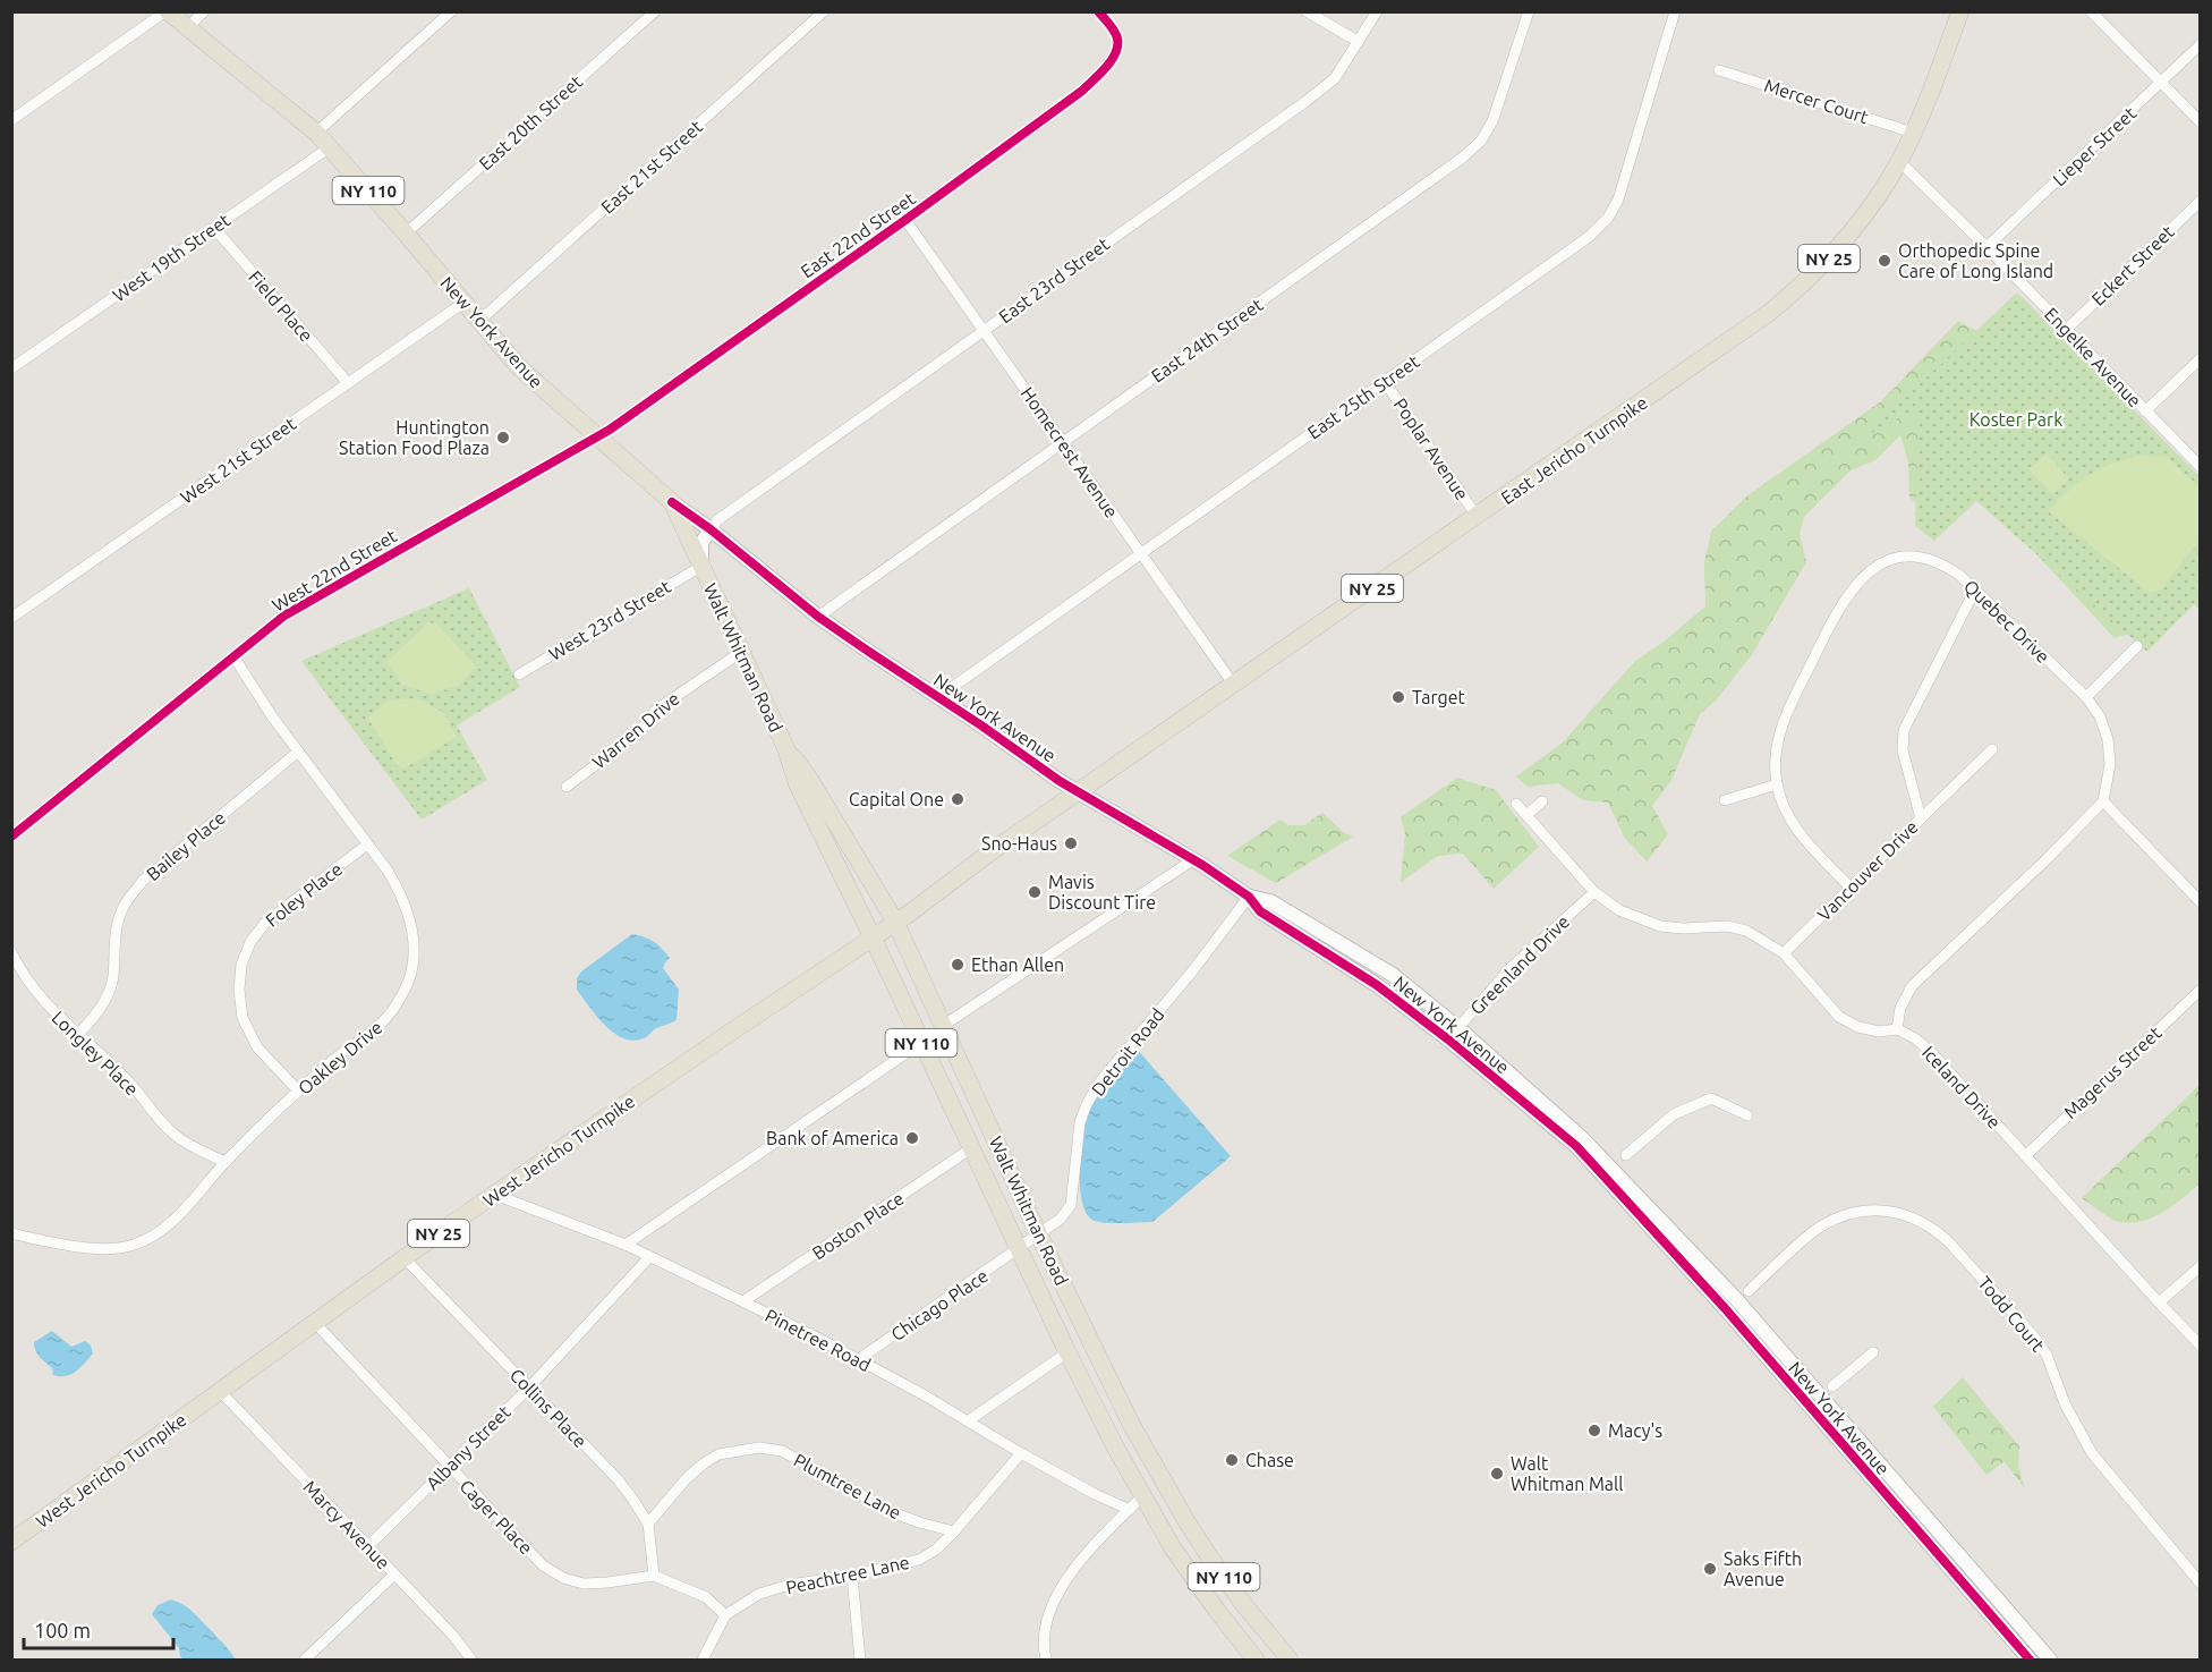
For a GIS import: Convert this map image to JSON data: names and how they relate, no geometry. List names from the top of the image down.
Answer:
{
  "streets": {
    "main road": [
      "NY 110",
      "NY 25",
      "New York Avenue",
      "East Jericho Turnpike",
      "Walt Whitman Road",
      "West Jericho Turnpike"
    ],
    "street": [
      "Mercer Court",
      "East 20th Street",
      "Lieper Street",
      "East 21st Street",
      "East 22nd Street",
      "West 19th Street",
      "Eckert Street",
      "East 23rd Street",
      "Field Place",
      "East 24th Street",
      "Engelke Avenue",
      "East 25th Street",
      "Poplar Avenue",
      "Homecrest Avenue",
      "West 21st Street",
      "West 22nd Street",
      "West 23rd Street",
      "Quebec Drive",
      "Warren Drive",
      "Bailey Place",
      "Vancouver Drive",
      "Foley Place",
      "Greenland Drive",
      "Detroit Road",
      "Longley Place",
      "Oakley Drive",
      "Magerus Street",
      "Iceland Drive",
      "Boston Place",
      "Chicago Place",
      "Todd Court",
      "Pinetree Road",
      "Collins Place",
      "Albany Street",
      "Plumtree Lane",
      "Cager Place",
      "Marcy Avenue",
      "Peachtree Lane"
    ]
  },
  "crossings": [
    ["Mercer Court", "East Jericho Turnpike"],
    ["East 20th Street", "New York Avenue"],
    ["Lieper Street", "Engelke Avenue"],
    ["East 21st Street", "New York Avenue"],
    ["East 22nd Street", "New York Avenue"],
    ["East 22nd Street", "Homecrest Avenue"],
    ["East 22nd Street", "West 22nd Street"],
    ["West 19th Street", "Field Place"],
    ["West 19th Street", "New York Avenue"],
    ["Eckert Street", "Engelke Avenue"],
    ["East 23rd Street", "New York Avenue"],
    ["East 23rd Street", "Homecrest Avenue"],
    ["Field Place", "West 21st Street"],
    ["New York Avenue", "East 24th Street"],
    ["New York Avenue", "East 25th Street"],
    ["New York Avenue", "East Jericho Turnpike"],
    ["New York Avenue", "West 21st Street"],
    ["New York Avenue", "West 22nd Street"],
    ["New York Avenue", "Walt Whitman Road"],
    ["New York Avenue", "Greenland Drive"],
    ["New York Avenue", "Detroit Road"],
    ["New York Avenue", "West Jericho Turnpike"],
    ["East 24th Street", "Homecrest Avenue"],
    ["Engelke Avenue", "East Jericho Turnpike"],
    ["East 25th Street", "Poplar Avenue"],
    ["East 25th Street", "Homecrest Avenue"],
    ["Poplar Avenue", "East Jericho Turnpike"],
    ["East Jericho Turnpike", "Homecrest Avenue"],
    ["East Jericho Turnpike", "West Jericho Turnpike"],
    ["West 22nd Street", "Oakley Drive"],
    ["West 23rd Street", "Walt Whitman Road"],
    ["Quebec Drive", "Vancouver Drive"],
    ["Walt Whitman Road", "Warren Drive"],
    ["Walt Whitman Road", "Detroit Road"],
    ["Walt Whitman Road", "West Jericho Turnpike"],
    ["Walt Whitman Road", "Boston Place"],
    ["Walt Whitman Road", "Chicago Place"],
    ["Bailey Place", "Longley Place"],
    ["Bailey Place", "Oakley Drive"],
    ["Foley Place", "Oakley Drive"],
    ["Detroit Road", "Chicago Place"],
    ["Longley Place", "Oakley Drive"],
    ["Magerus Street", "Iceland Drive"],
    ["West Jericho Turnpike", "Pinetree Road"],
    ["West Jericho Turnpike", "Collins Place"],
    ["West Jericho Turnpike", "Cager Place"],
    ["West Jericho Turnpike", "Marcy Avenue"],
    ["Boston Place", "Pinetree Road"],
    ["Chicago Place", "Pinetree Road"],
    ["Pinetree Road", "Albany Street"],
    ["Pinetree Road", "Peachtree Lane"],
    ["Collins Place", "Albany Street"],
    ["Collins Place", "Plumtree Lane"],
    ["Collins Place", "Cager Place"],
    ["Albany Street", "Cager Place"],
    ["Albany Street", "Marcy Avenue"],
    ["Plumtree Lane", "Peachtree Lane"]
  ],
  "parks": ["Koster Park"],
  "places": [
    "Orthopedic Spine Care of Long Island",
    "Huntington Station Food Plaza",
    "Target",
    "Capital One",
    "Sno-Haus",
    "Mavis Discount Tire",
    "Ethan Allen",
    "Bank of America",
    "Macy's",
    "Chase",
    "Walt Whitman Mall",
    "Saks Fifth Avenue"
  ],
  "scale_bar": "100 m"
}
